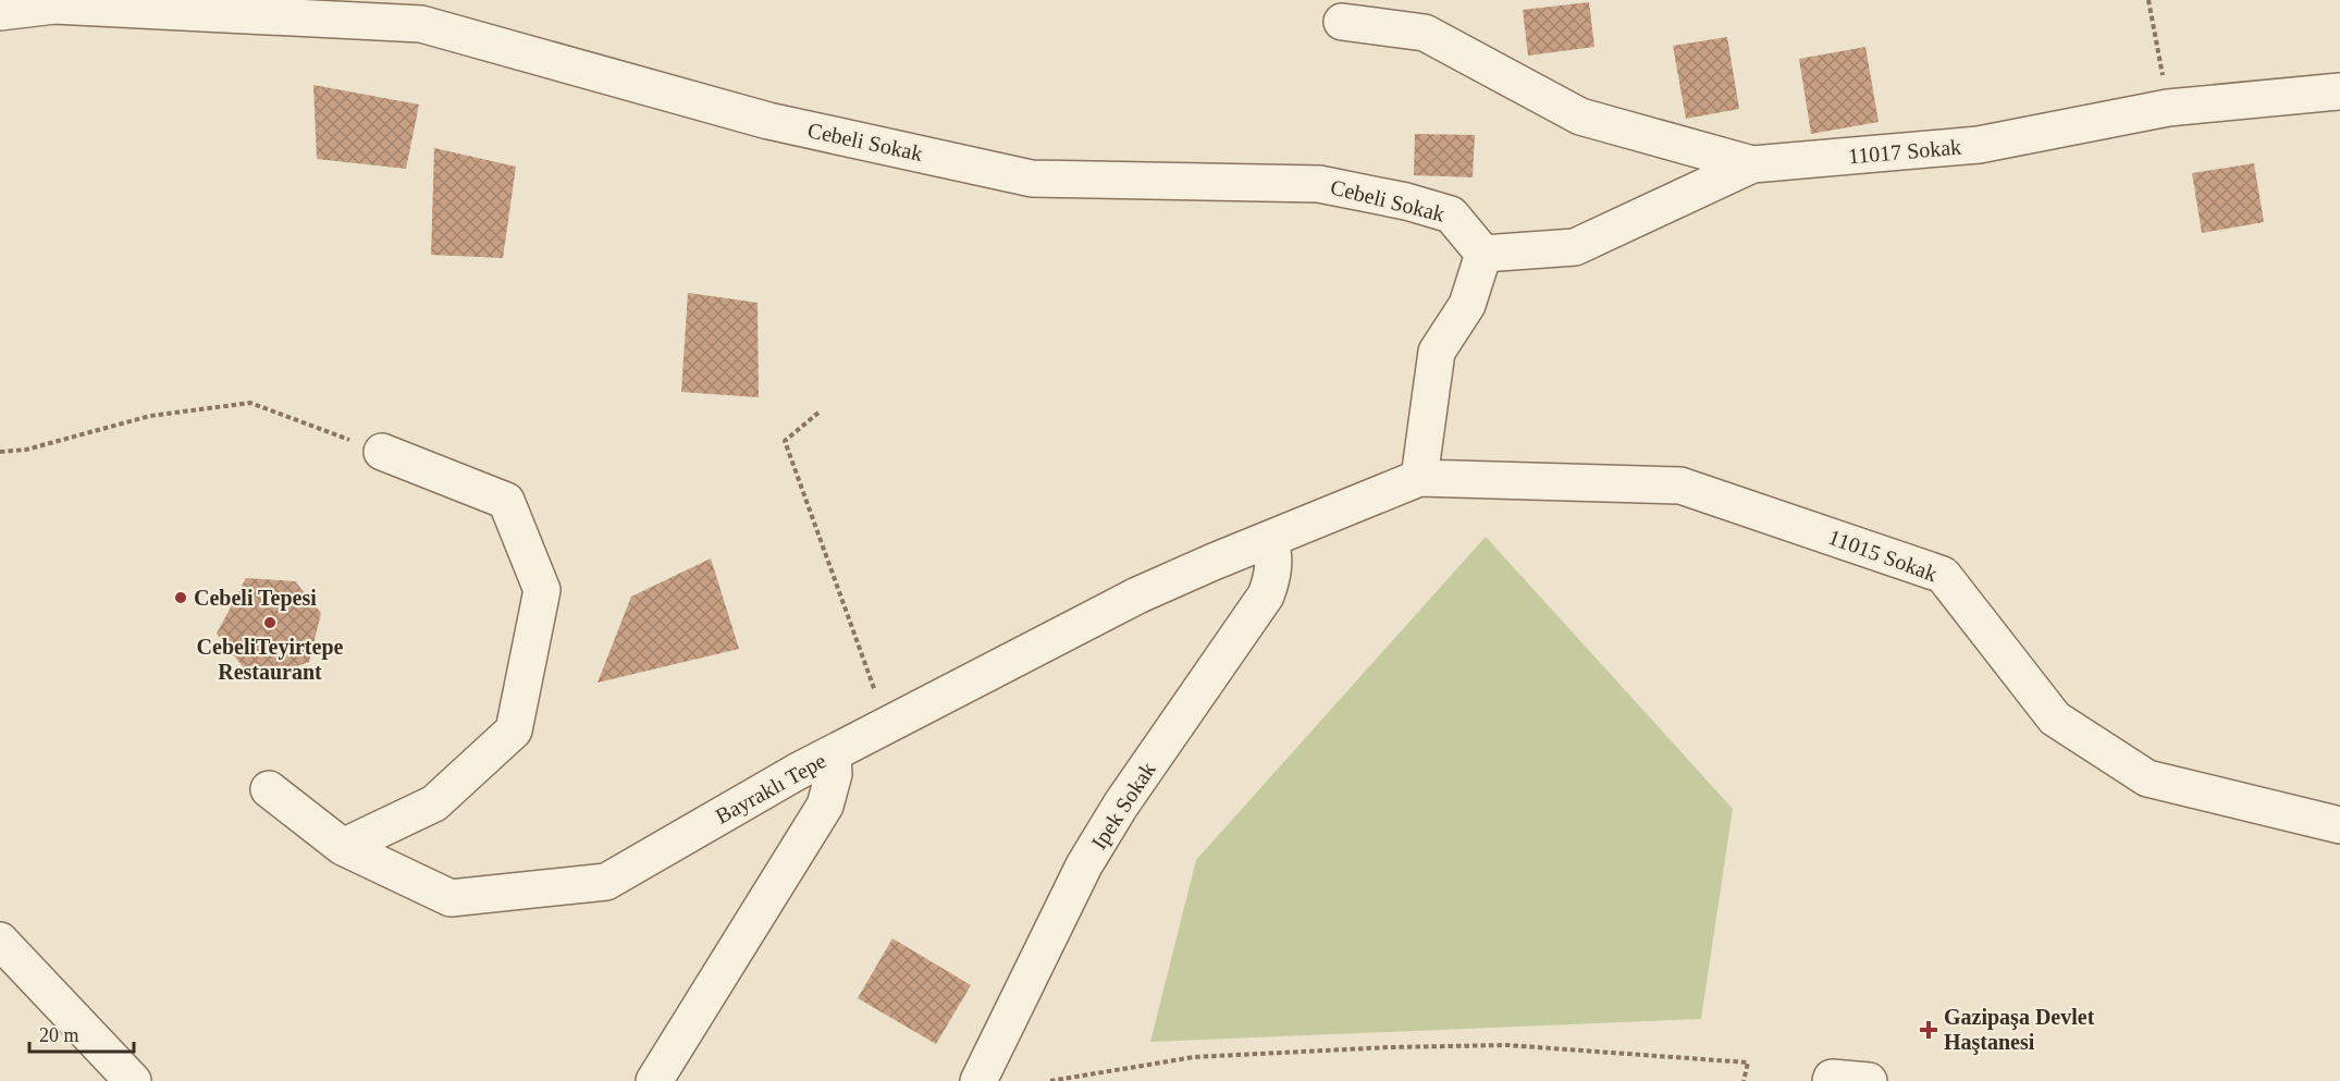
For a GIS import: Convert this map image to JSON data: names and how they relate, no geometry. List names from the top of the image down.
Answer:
{
  "streets": {
    "street": [
      "Cebeli Sokak",
      "11017 Sokak",
      "11015 Sokak",
      "Bayraklı Tepe",
      "Ipek Sokak"
    ]
  },
  "crossings": [
    ["Cebeli Sokak", "11017 Sokak"],
    ["11015 Sokak", "Bayraklı Tepe"],
    ["Bayraklı Tepe", "Ipek Sokak"]
  ],
  "places": {
    "other": ["Cebeli Tepesi", "CebeliTeyirtepe Restaurant"],
    "health": ["Gazipaşa Devlet Haştanesi"]
  },
  "scale_bar": "20 m"
}
